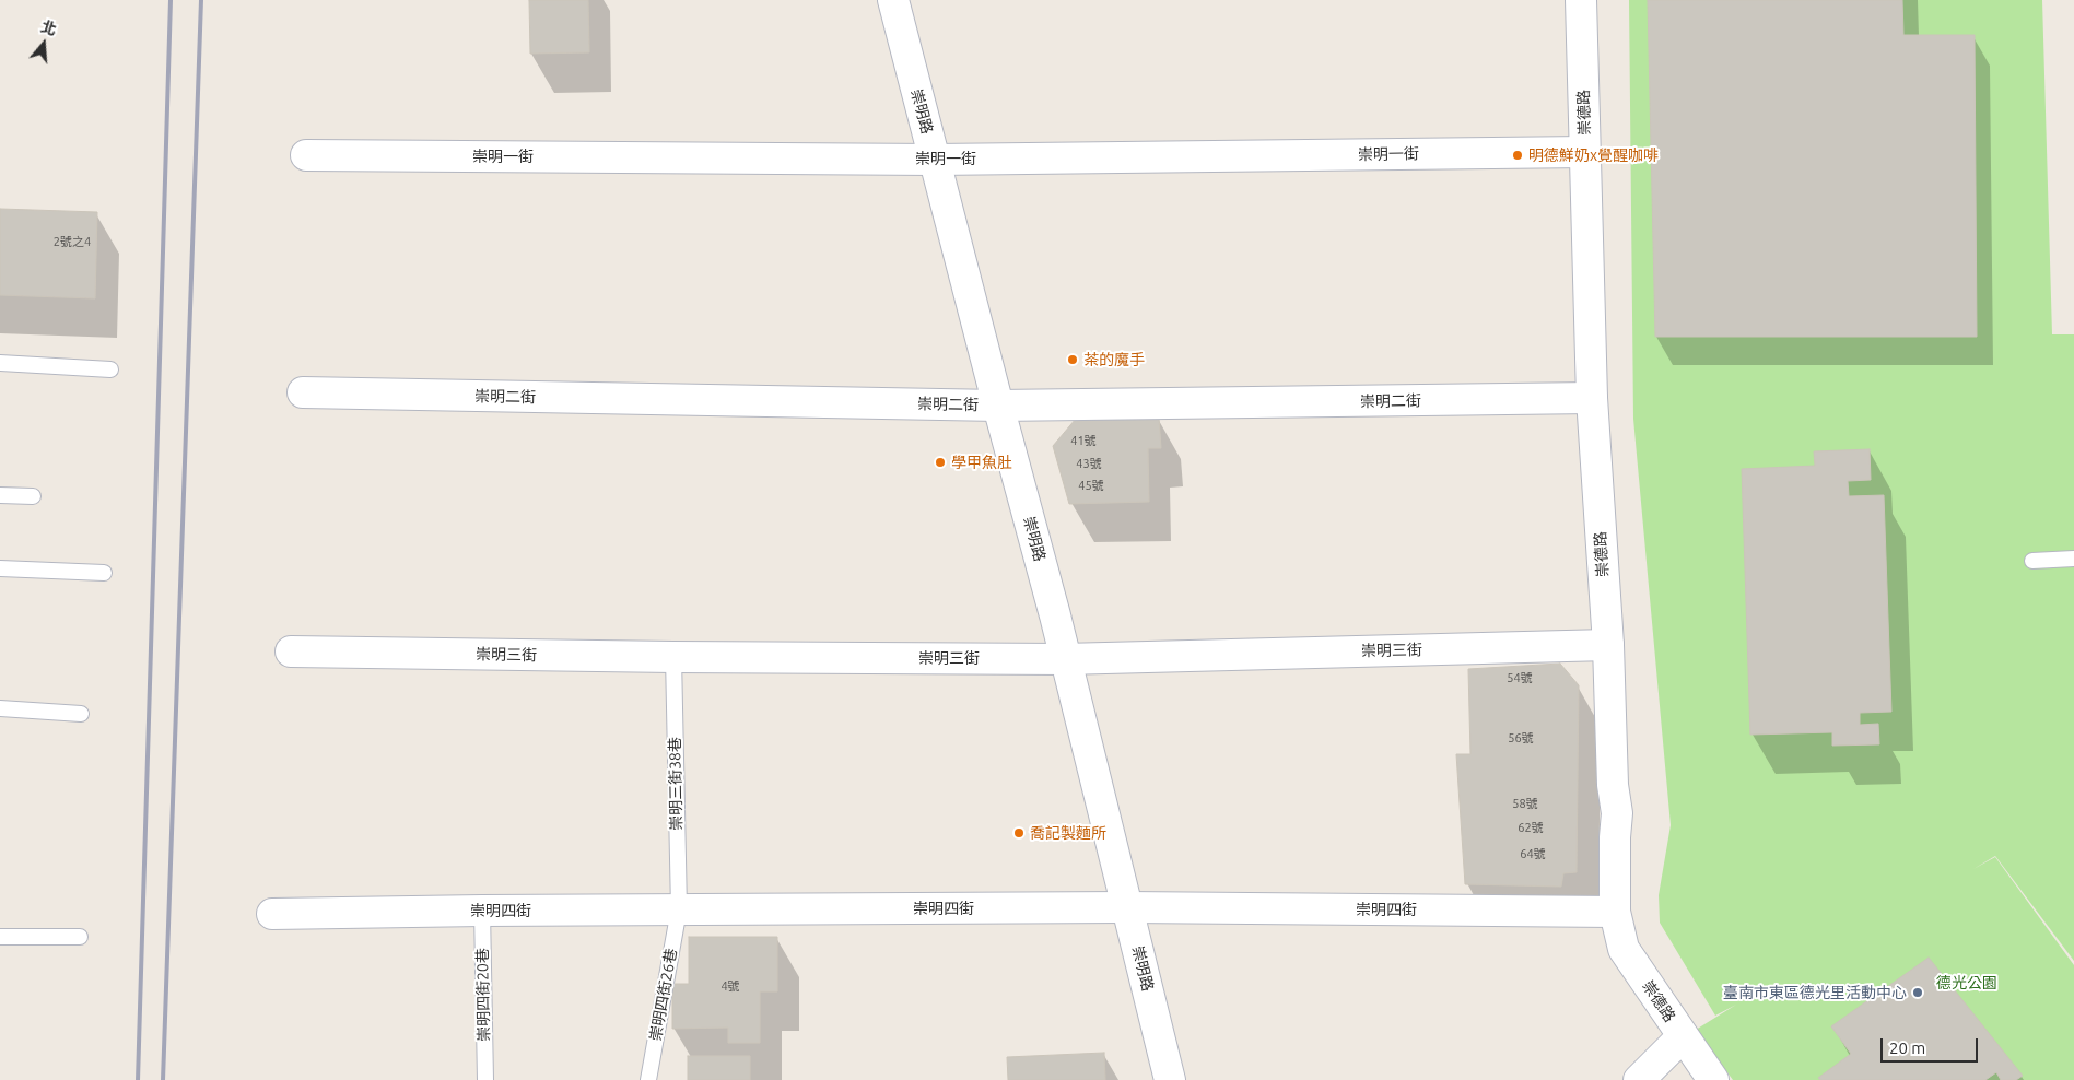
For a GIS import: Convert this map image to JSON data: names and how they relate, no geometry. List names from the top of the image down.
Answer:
{
  "streets": {
    "street": [
      "崇明路",
      "崇德路",
      "崇明一街",
      "崇明二街",
      "崇明三街",
      "崇明四街"
    ],
    "lane": ["崇明三街38巷", "崇明四街20巷", "崇明四街26巷"]
  },
  "crossings": [
    ["崇明路", "崇明一街"],
    ["崇明路", "崇明二街"],
    ["崇明路", "崇明三街"],
    ["崇明路", "崇明四街"],
    ["崇德路", "崇明一街"],
    ["崇德路", "崇明二街"],
    ["崇德路", "崇明三街"],
    ["崇德路", "崇明四街"],
    ["崇明三街", "崇明三街38巷"],
    ["崇明三街38巷", "崇明四街"],
    ["崇明三街38巷", "崇明四街26巷"],
    ["崇明四街", "崇明四街20巷"],
    ["崇明四街", "崇明四街26巷"]
  ],
  "parks": ["德光公園"],
  "places": [
    "明德鮮奶x覺醒咖啡",
    "茶的魔手",
    "學甲魚肚",
    "喬記製麵所",
    "臺南市東區德光里活動中心"
  ],
  "house_numbers": [
    "2號之4",
    "41號",
    "43號",
    "45號",
    "54號",
    "56號",
    "58號",
    "62號",
    "64號",
    "4號"
  ],
  "scale_bar": "20 m",
  "north": "top"
}
